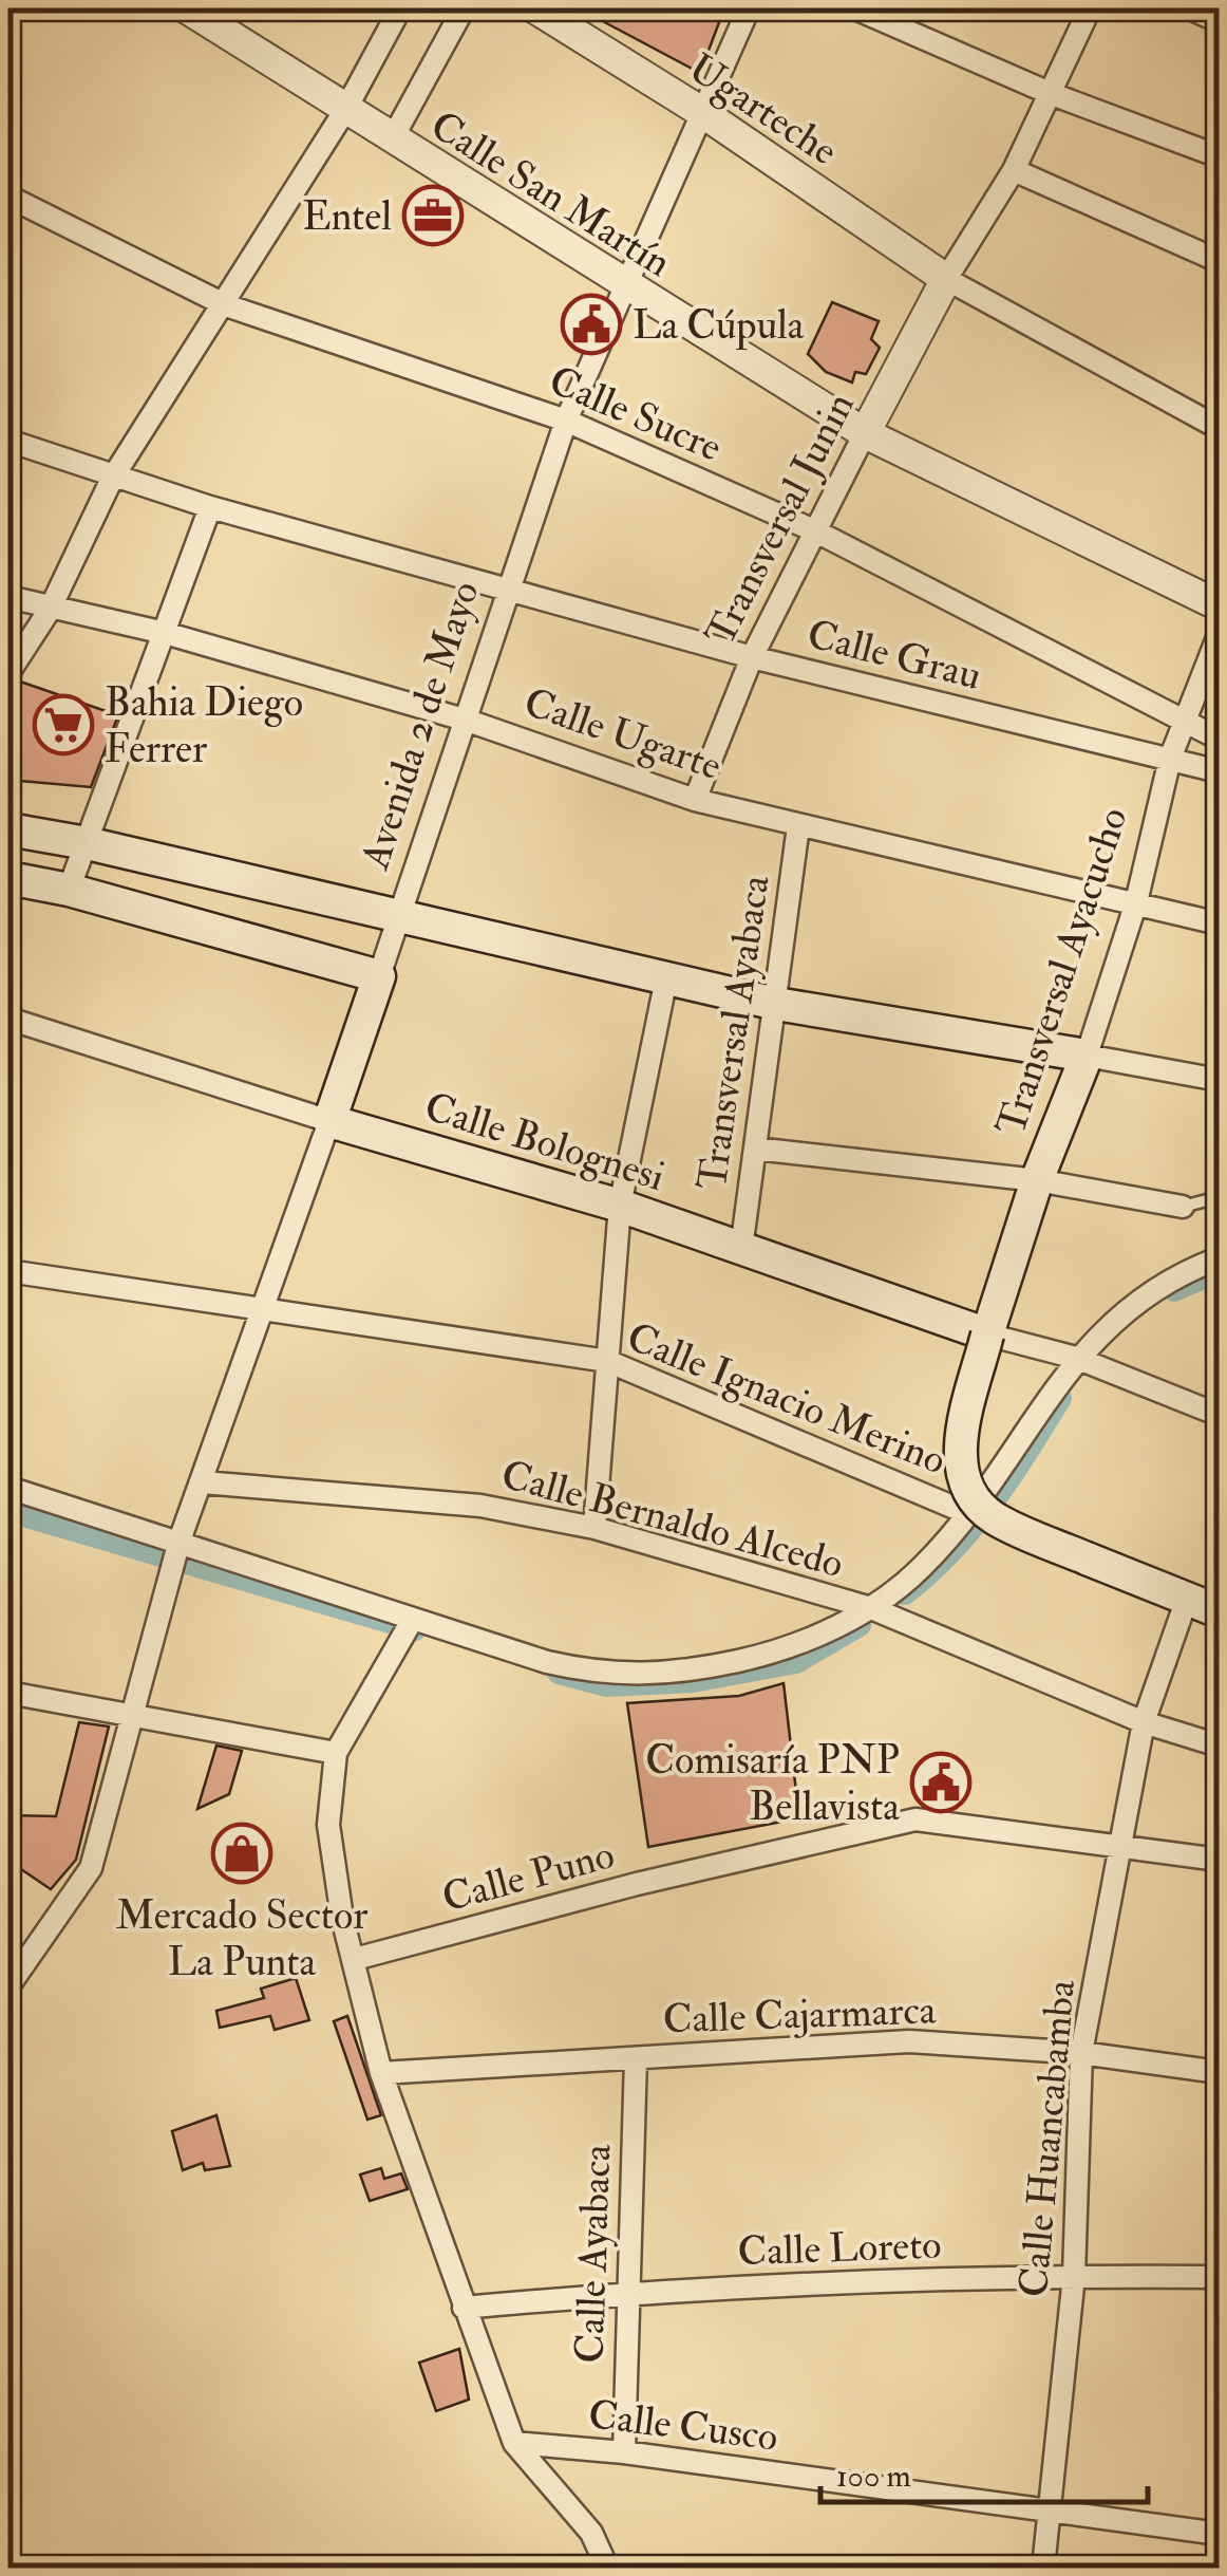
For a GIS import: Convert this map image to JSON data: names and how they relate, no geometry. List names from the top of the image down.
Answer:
{
  "streets": {
    "main road": ["Avenida 2 de Mayo", "Transversal Ayacucho", "Calle Bolognesi"],
    "street": [
      "Ugarteche",
      "Calle San Martín",
      "Calle Sucre",
      "Transversal Junin",
      "Calle Grau",
      "Calle Ugarte",
      "Transversal Ayabaca",
      "Calle Ignacio Merino",
      "Calle Bernaldo Alcedo",
      "Calle Puno",
      "Calle Cajarmarca",
      "Calle Huancabamba",
      "Calle Loreto",
      "Calle Ayabaca",
      "Calle Cusco"
    ]
  },
  "crossings": [
    ["Ugarteche", "Transversal Junin"],
    ["Ugarteche", "Avenida 2 de Mayo"],
    ["Calle San Martín", "Transversal Junin"],
    ["Calle San Martín", "Avenida 2 de Mayo"],
    ["Calle Sucre", "Transversal Junin"],
    ["Calle Sucre", "Avenida 2 de Mayo"],
    ["Calle Sucre", "Transversal Ayacucho"],
    ["Transversal Junin", "Calle Grau"],
    ["Transversal Junin", "Calle Ugarte"],
    ["Calle Grau", "Avenida 2 de Mayo"],
    ["Calle Grau", "Transversal Ayacucho"],
    ["Avenida 2 de Mayo", "Calle Ugarte"],
    ["Avenida 2 de Mayo", "Calle Bolognesi"],
    ["Avenida 2 de Mayo", "Calle Ignacio Merino"],
    ["Avenida 2 de Mayo", "Calle Bernaldo Alcedo"],
    ["Calle Ugarte", "Transversal Ayacucho"],
    ["Calle Ugarte", "Transversal Ayabaca"],
    ["Transversal Ayacucho", "Calle Bolognesi"],
    ["Transversal Ayacucho", "Calle Huancabamba"],
    ["Transversal Ayabaca", "Calle Bolognesi"],
    ["Calle Bernaldo Alcedo", "Calle Huancabamba"],
    ["Calle Puno", "Calle Huancabamba"],
    ["Calle Cajarmarca", "Calle Huancabamba"],
    ["Calle Cajarmarca", "Calle Ayabaca"],
    ["Calle Huancabamba", "Calle Loreto"],
    ["Calle Huancabamba", "Calle Cusco"],
    ["Calle Loreto", "Calle Ayabaca"],
    ["Calle Ayabaca", "Calle Cusco"]
  ],
  "places": {
    "office": ["Entel"],
    "public building": ["La Cúpula", "Comisaría PNP Bellavista"],
    "supermarket": ["Bahia Diego Ferrer"],
    "shop": ["Mercado Sector La Punta"]
  },
  "scale_bar": "100 m"
}
